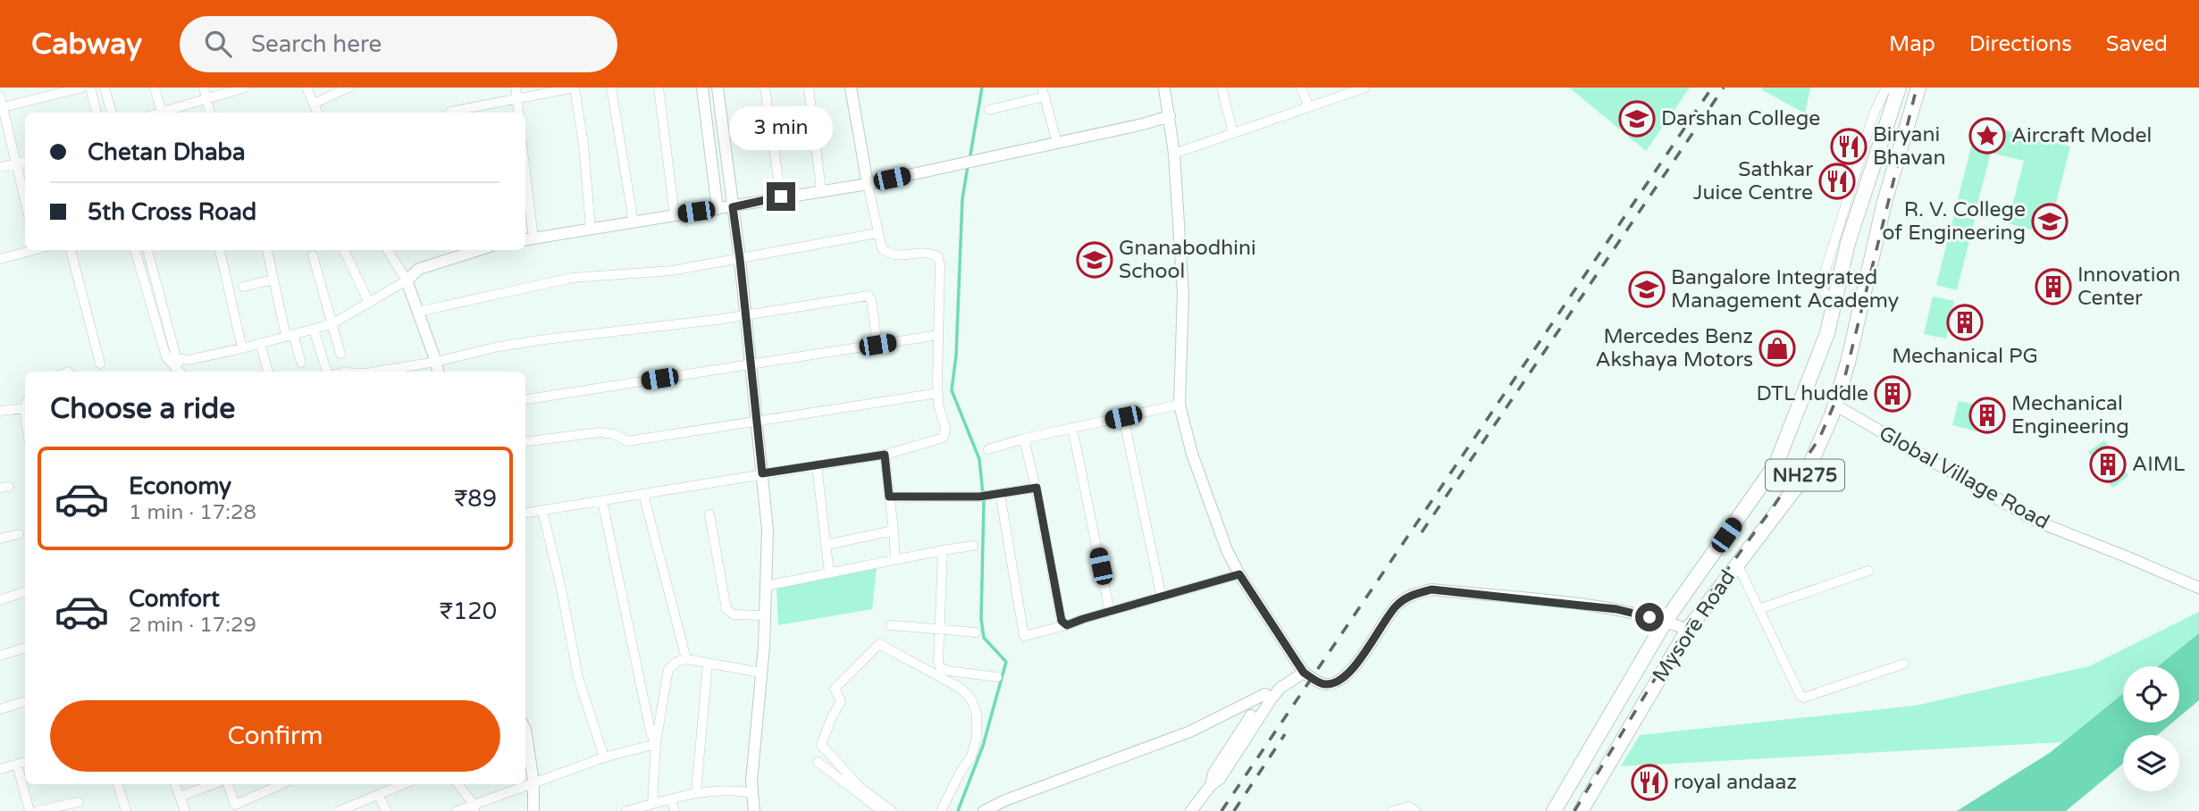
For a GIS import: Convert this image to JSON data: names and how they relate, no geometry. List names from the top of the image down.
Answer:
{
  "streets": {
    "highway": ["NH275", "Mysore Road"],
    "street": ["Global Village Road"]
  },
  "crossings": [
    ["Global Village Road", "Mysore Road"]
  ],
  "places": {
    "school or university": [
      "Darshan College",
      "R. V. College of Engineering",
      "Gnanabodhini School",
      "Bangalore Integrated Management Academy"
    ],
    "place": ["Aircraft Model"],
    "restaurant": ["Biryani Bhavan", "Sathkar Juice Centre", "royal andaaz"],
    "building": [
      "Innovation Center",
      "Mechanical PG",
      "DTL huddle",
      "Mechanical Engineering",
      "AIML"
    ],
    "shop": ["Mercedes Benz Akshaya Motors"]
  },
  "page": {
    "header": "Cabway",
    "search": "Search here",
    "nav": ["Map", "Directions", "Saved"],
    "bubble": "3 min",
    "banner": ["Chetan Dhaba", "5th Cross Road"],
    "heading": "Choose a ride",
    "list": [
      {
        "name": "Economy",
        "note": "1 min · 17:28",
        "value": "₹89"
      },
      {
        "name": "Comfort",
        "note": "2 min · 17:29",
        "value": "₹120"
      }
    ],
    "buttons": "Confirm"
  }
}
